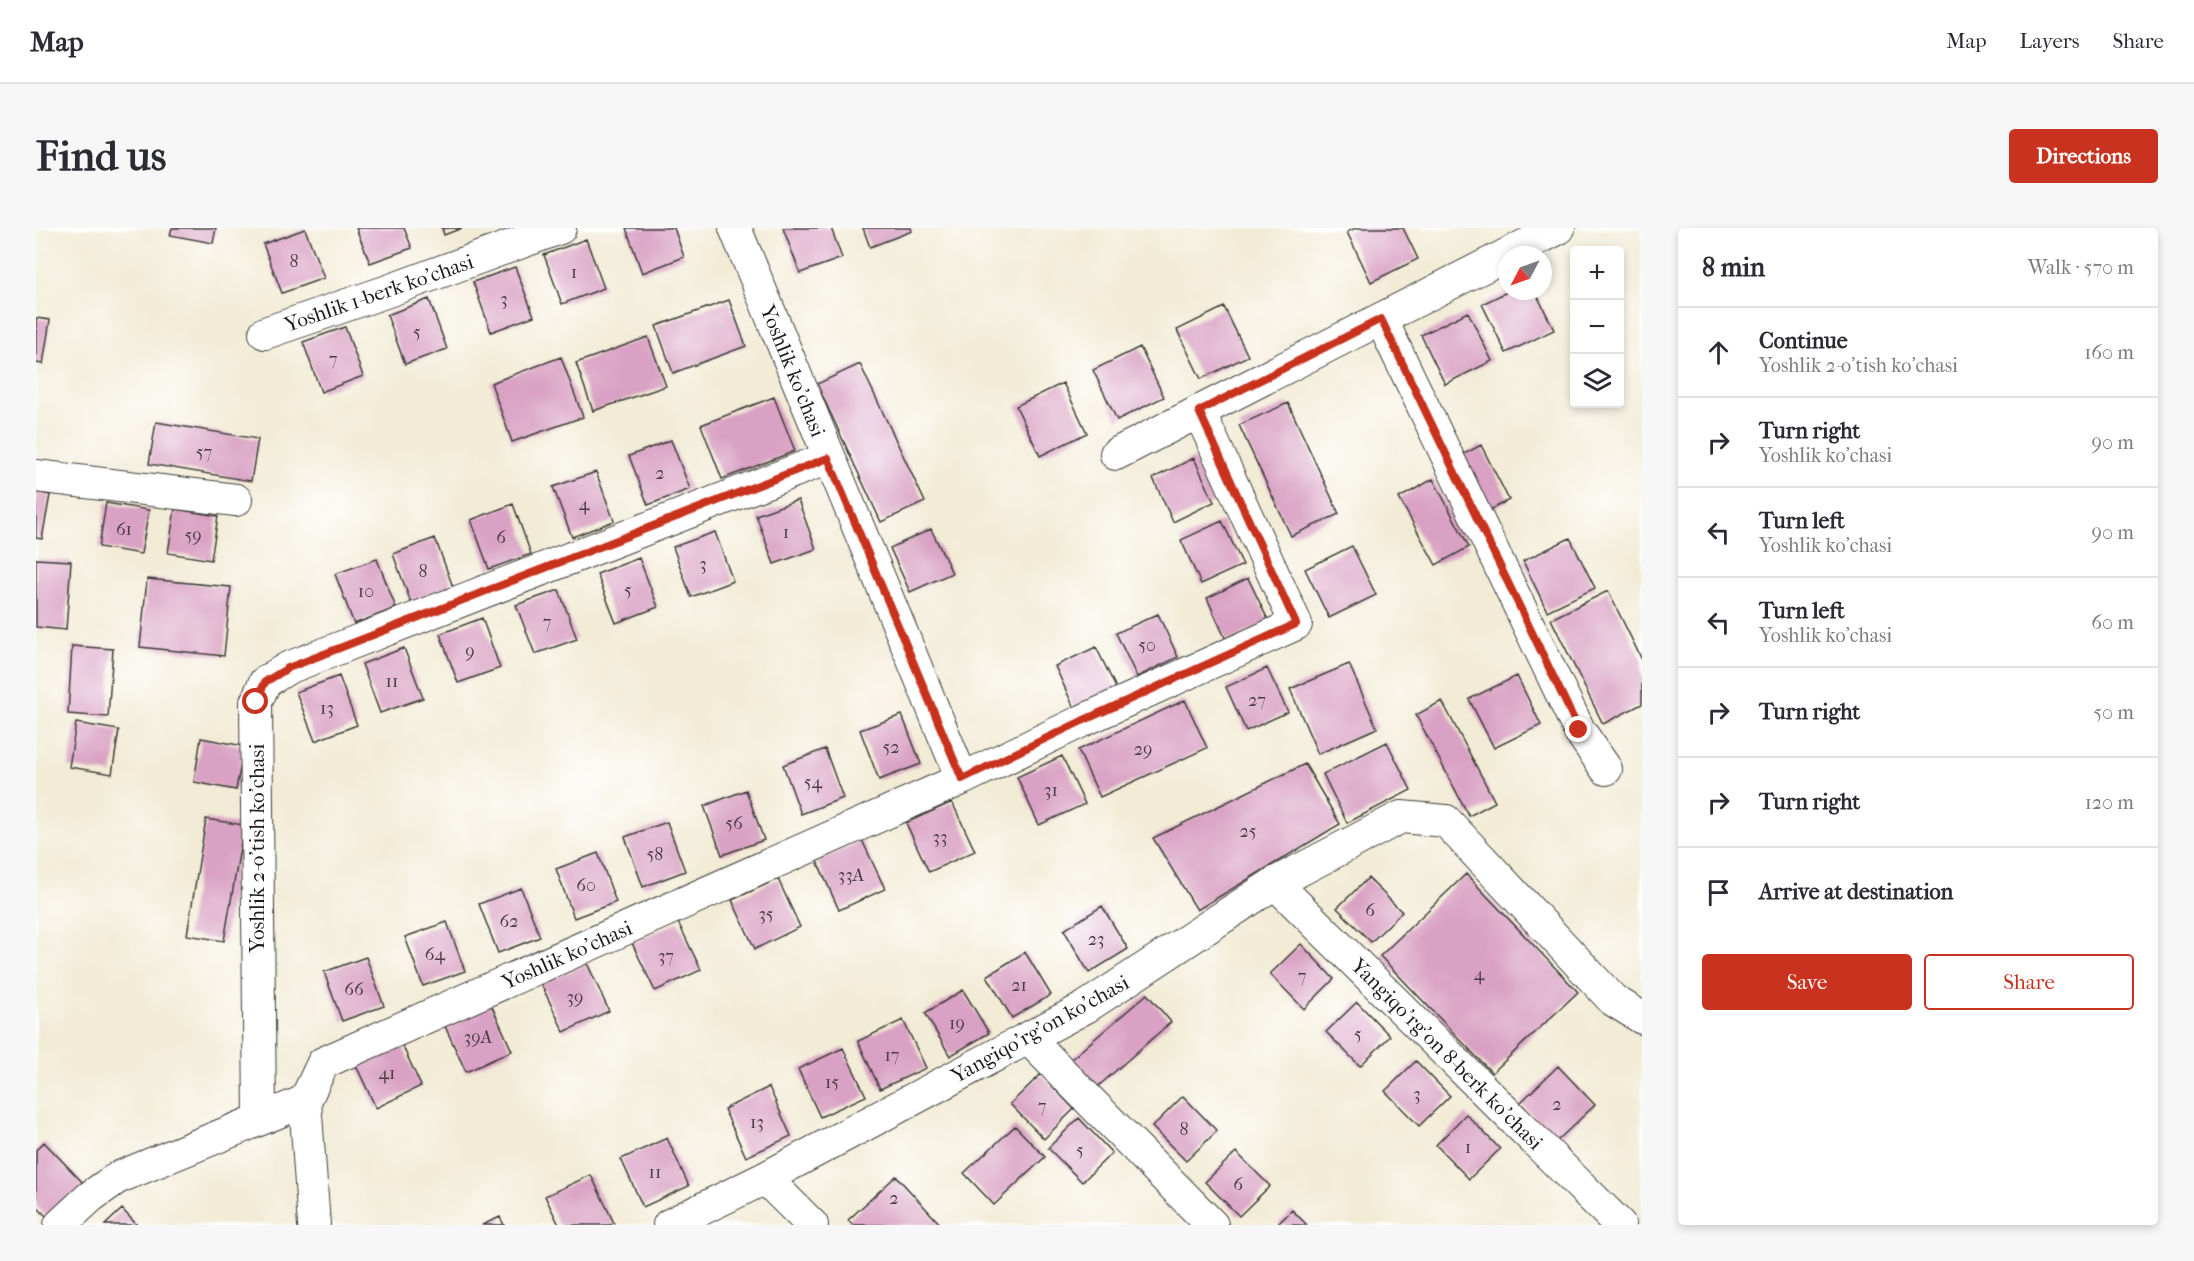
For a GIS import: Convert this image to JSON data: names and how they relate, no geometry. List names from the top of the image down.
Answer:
{
  "streets": {
    "street": [
      "Yoshlik 1-berk ko'chasi",
      "Yoshlik ko'chasi",
      "Yoshlik 2-o'tish ko'chasi",
      "Yangiqo'rg'on ko'chasi",
      "Yangiqo'rg'on 8-berk ko'chasi"
    ]
  },
  "crossings": [
    ["Yoshlik ko'chasi", "Yoshlik 2-o'tish ko'chasi"],
    ["Yangiqo'rg'on ko'chasi", "Yangiqo'rg'on 8-berk ko'chasi"]
  ],
  "house_numbers": [
    "8",
    "1",
    "3",
    "5",
    "7",
    "57",
    "2",
    "4",
    "61",
    "1",
    "59",
    "6",
    "3",
    "8",
    "5",
    "10",
    "7",
    "50",
    "9",
    "11",
    "27",
    "13",
    "52",
    "29",
    "54",
    "31",
    "56",
    "25",
    "33",
    "58",
    "33A",
    "60",
    "6",
    "35",
    "62",
    "23",
    "64",
    "37",
    "4",
    "7",
    "21",
    "66",
    "39",
    "19",
    "5",
    "39A",
    "17",
    "41",
    "15",
    "3",
    "2",
    "7",
    "13",
    "8",
    "1",
    "5",
    "11",
    "6",
    "2"
  ],
  "north": "bottom left",
  "page": {
    "header": "Map",
    "nav": ["Map", "Layers", "Share"],
    "buttons": [
      "Directions",
      ["Save", "Share"]
    ],
    "title": "Find us",
    "heading": ["8 min", "Walk · 570 m"],
    "map_buttons": ["+", "−"],
    "list": [
      ["Continue", "Yoshlik 2-o'tish ko'chasi", "160 m"],
      ["Turn right", "Yoshlik ko'chasi", "90 m"],
      ["Turn left", "Yoshlik ko'chasi", "90 m"],
      ["Turn left", "Yoshlik ko'chasi", "60 m"],
      ["Turn right", "50 m"],
      ["Turn right", "120 m"],
      "Arrive at destination"
    ]
  }
}
